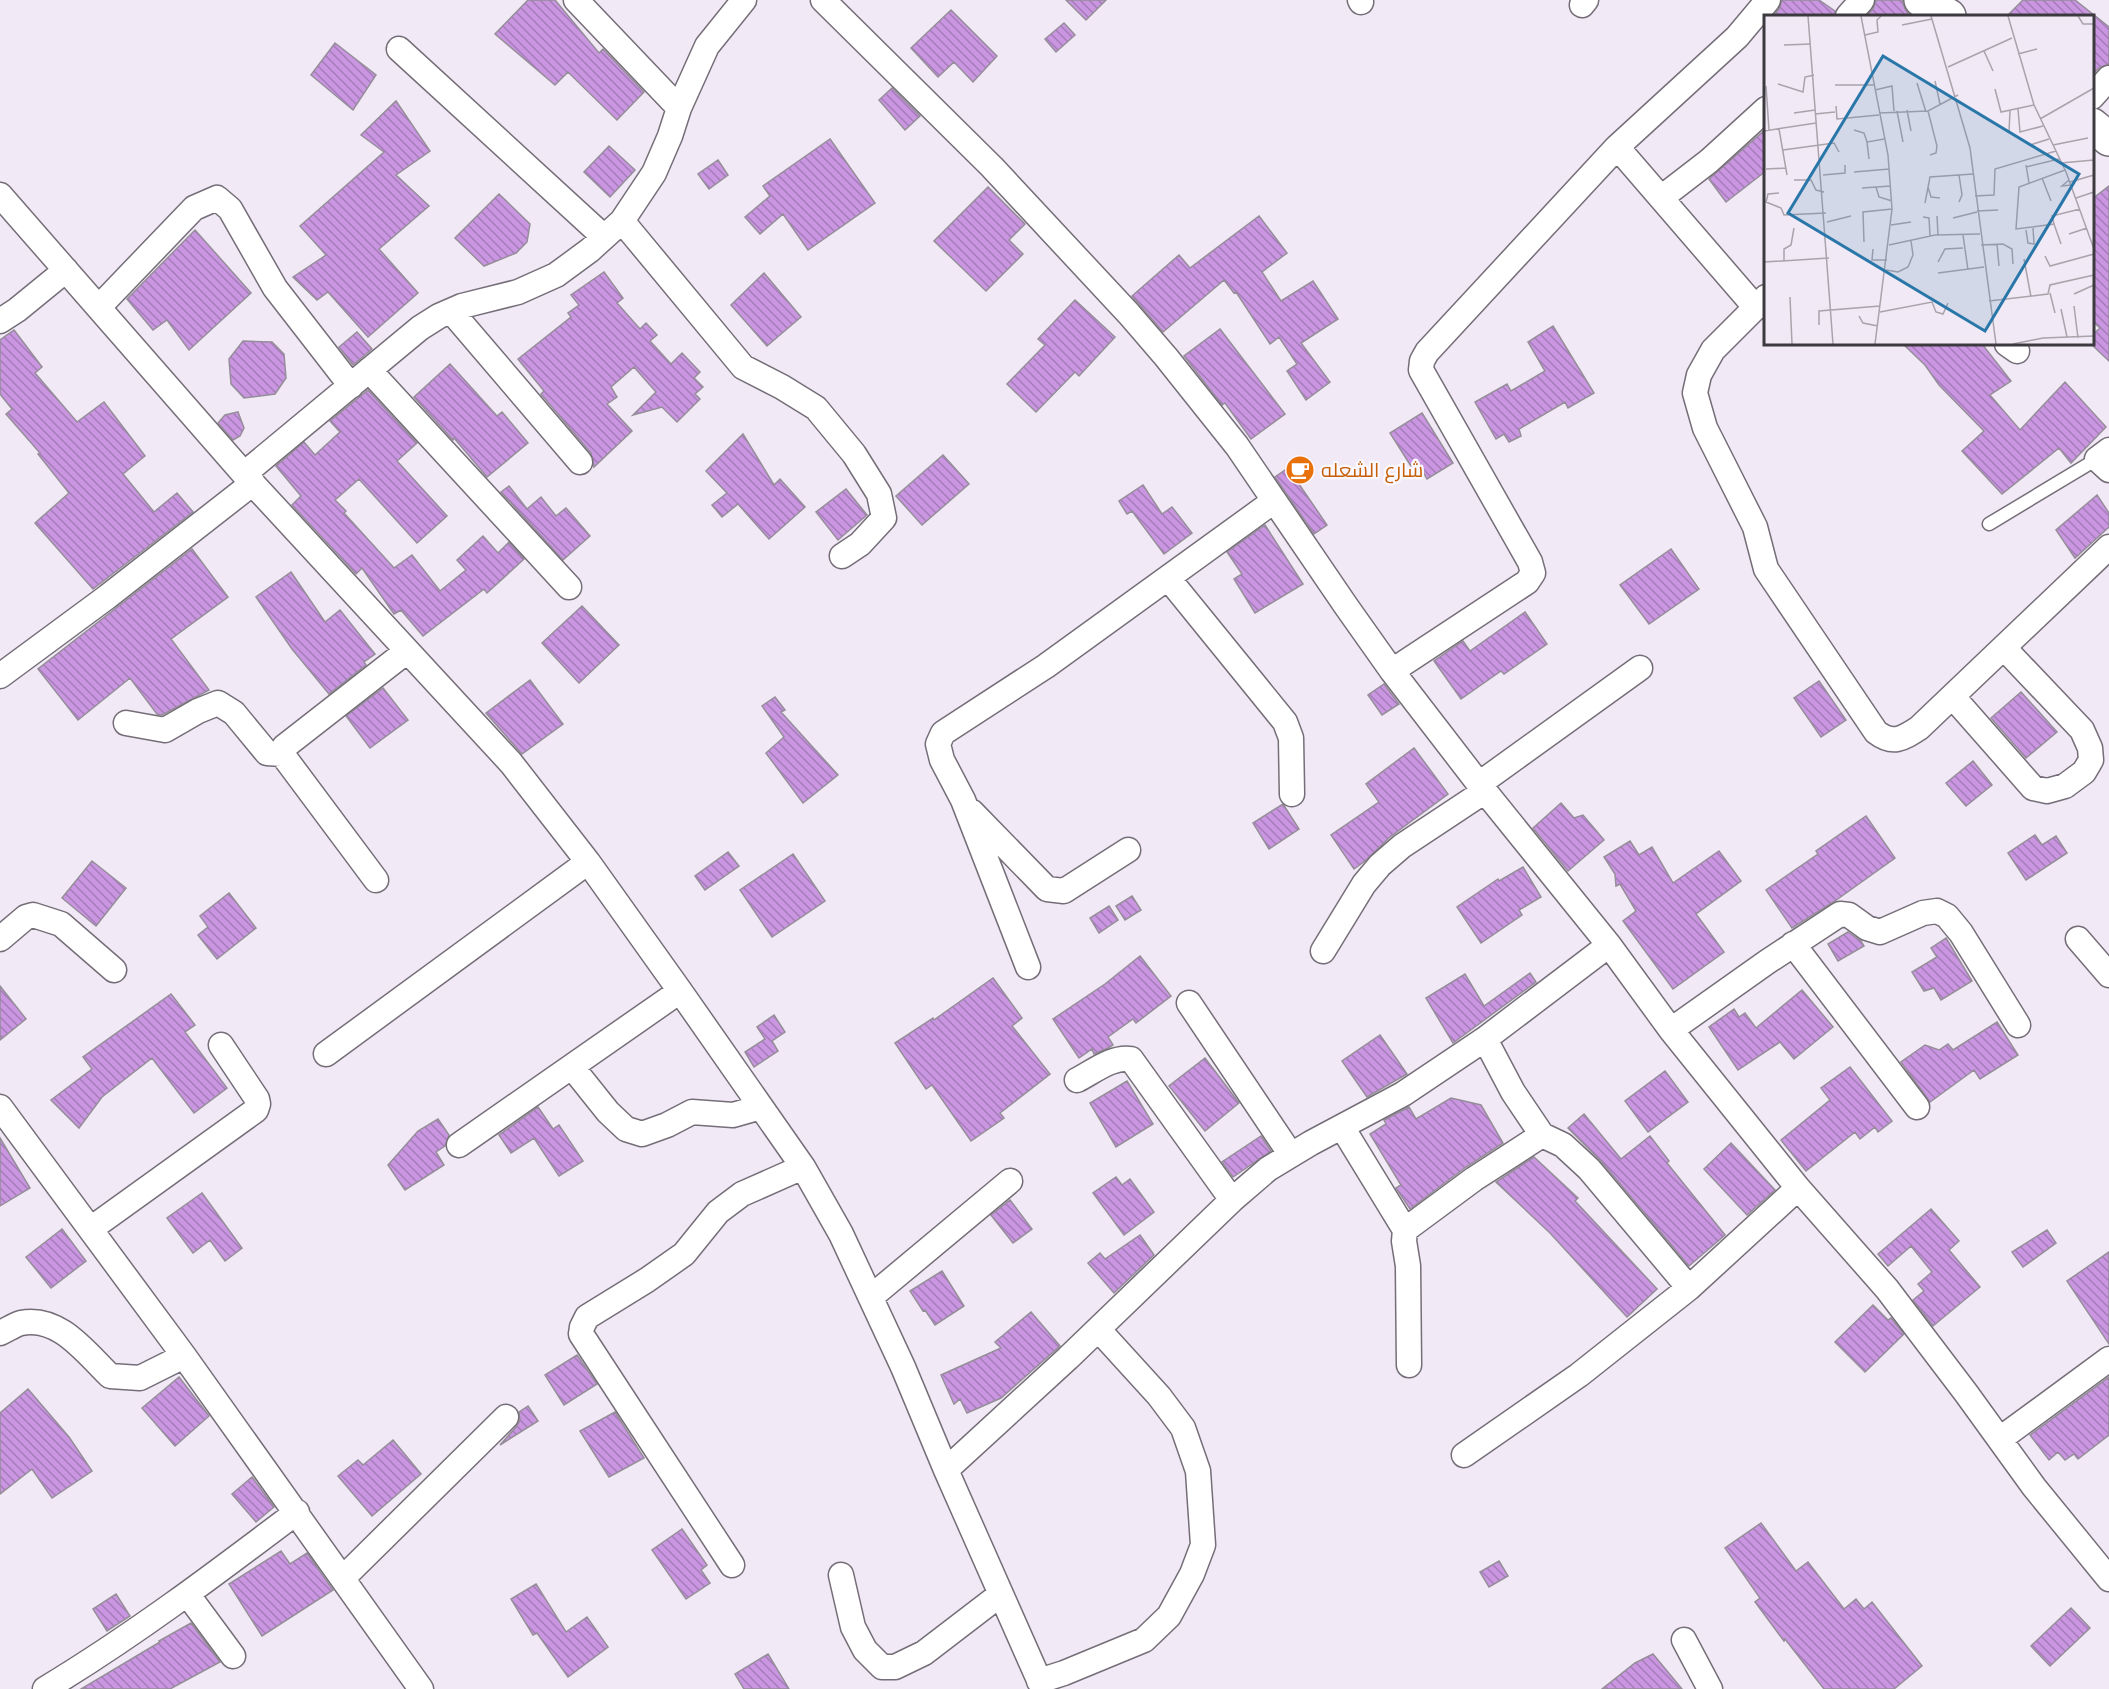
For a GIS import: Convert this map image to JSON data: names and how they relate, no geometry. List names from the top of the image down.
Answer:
{
  "places": {
    "cafe": ["شارع الشعله"]
  }
}
